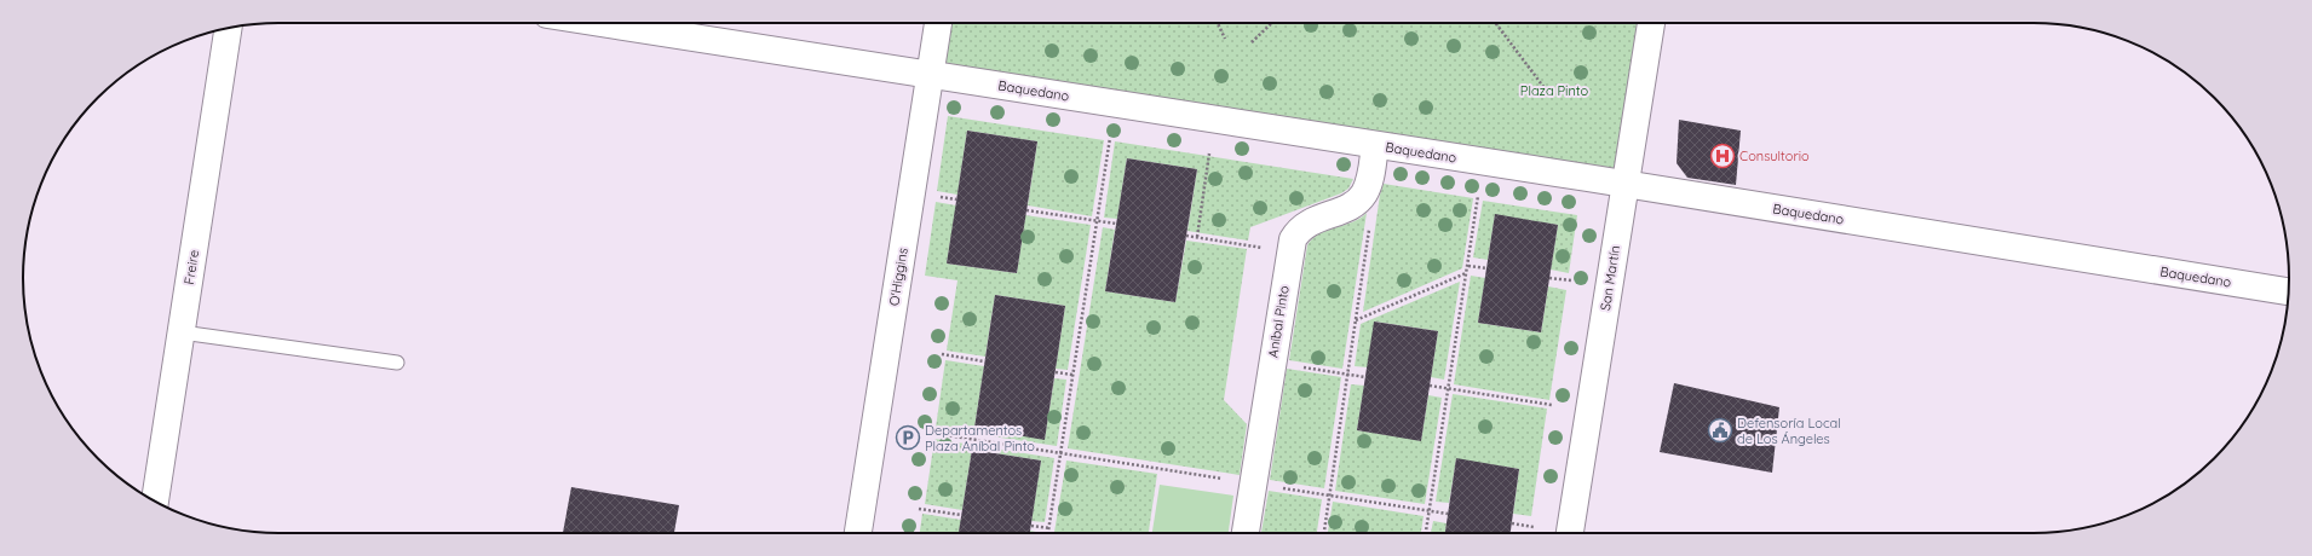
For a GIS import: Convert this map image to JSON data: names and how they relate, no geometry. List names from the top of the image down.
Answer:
{
  "streets": {
    "main road": [
      "Baquedano",
      "Freire",
      "O'Higgins",
      "San Martín",
      "Aníbal Pinto"
    ]
  },
  "crossings": [
    ["Baquedano", "O'Higgins"],
    ["Baquedano", "San Martín"],
    ["Baquedano", "Aníbal Pinto"]
  ],
  "parks": ["Plaza Pinto"],
  "places": {
    "hospital": ["Consultorio"],
    "public building": ["Defensoría Local de Los Ángeles"],
    "parking": ["Departamentos Plaza Aníbal Pinto"]
  }
}
